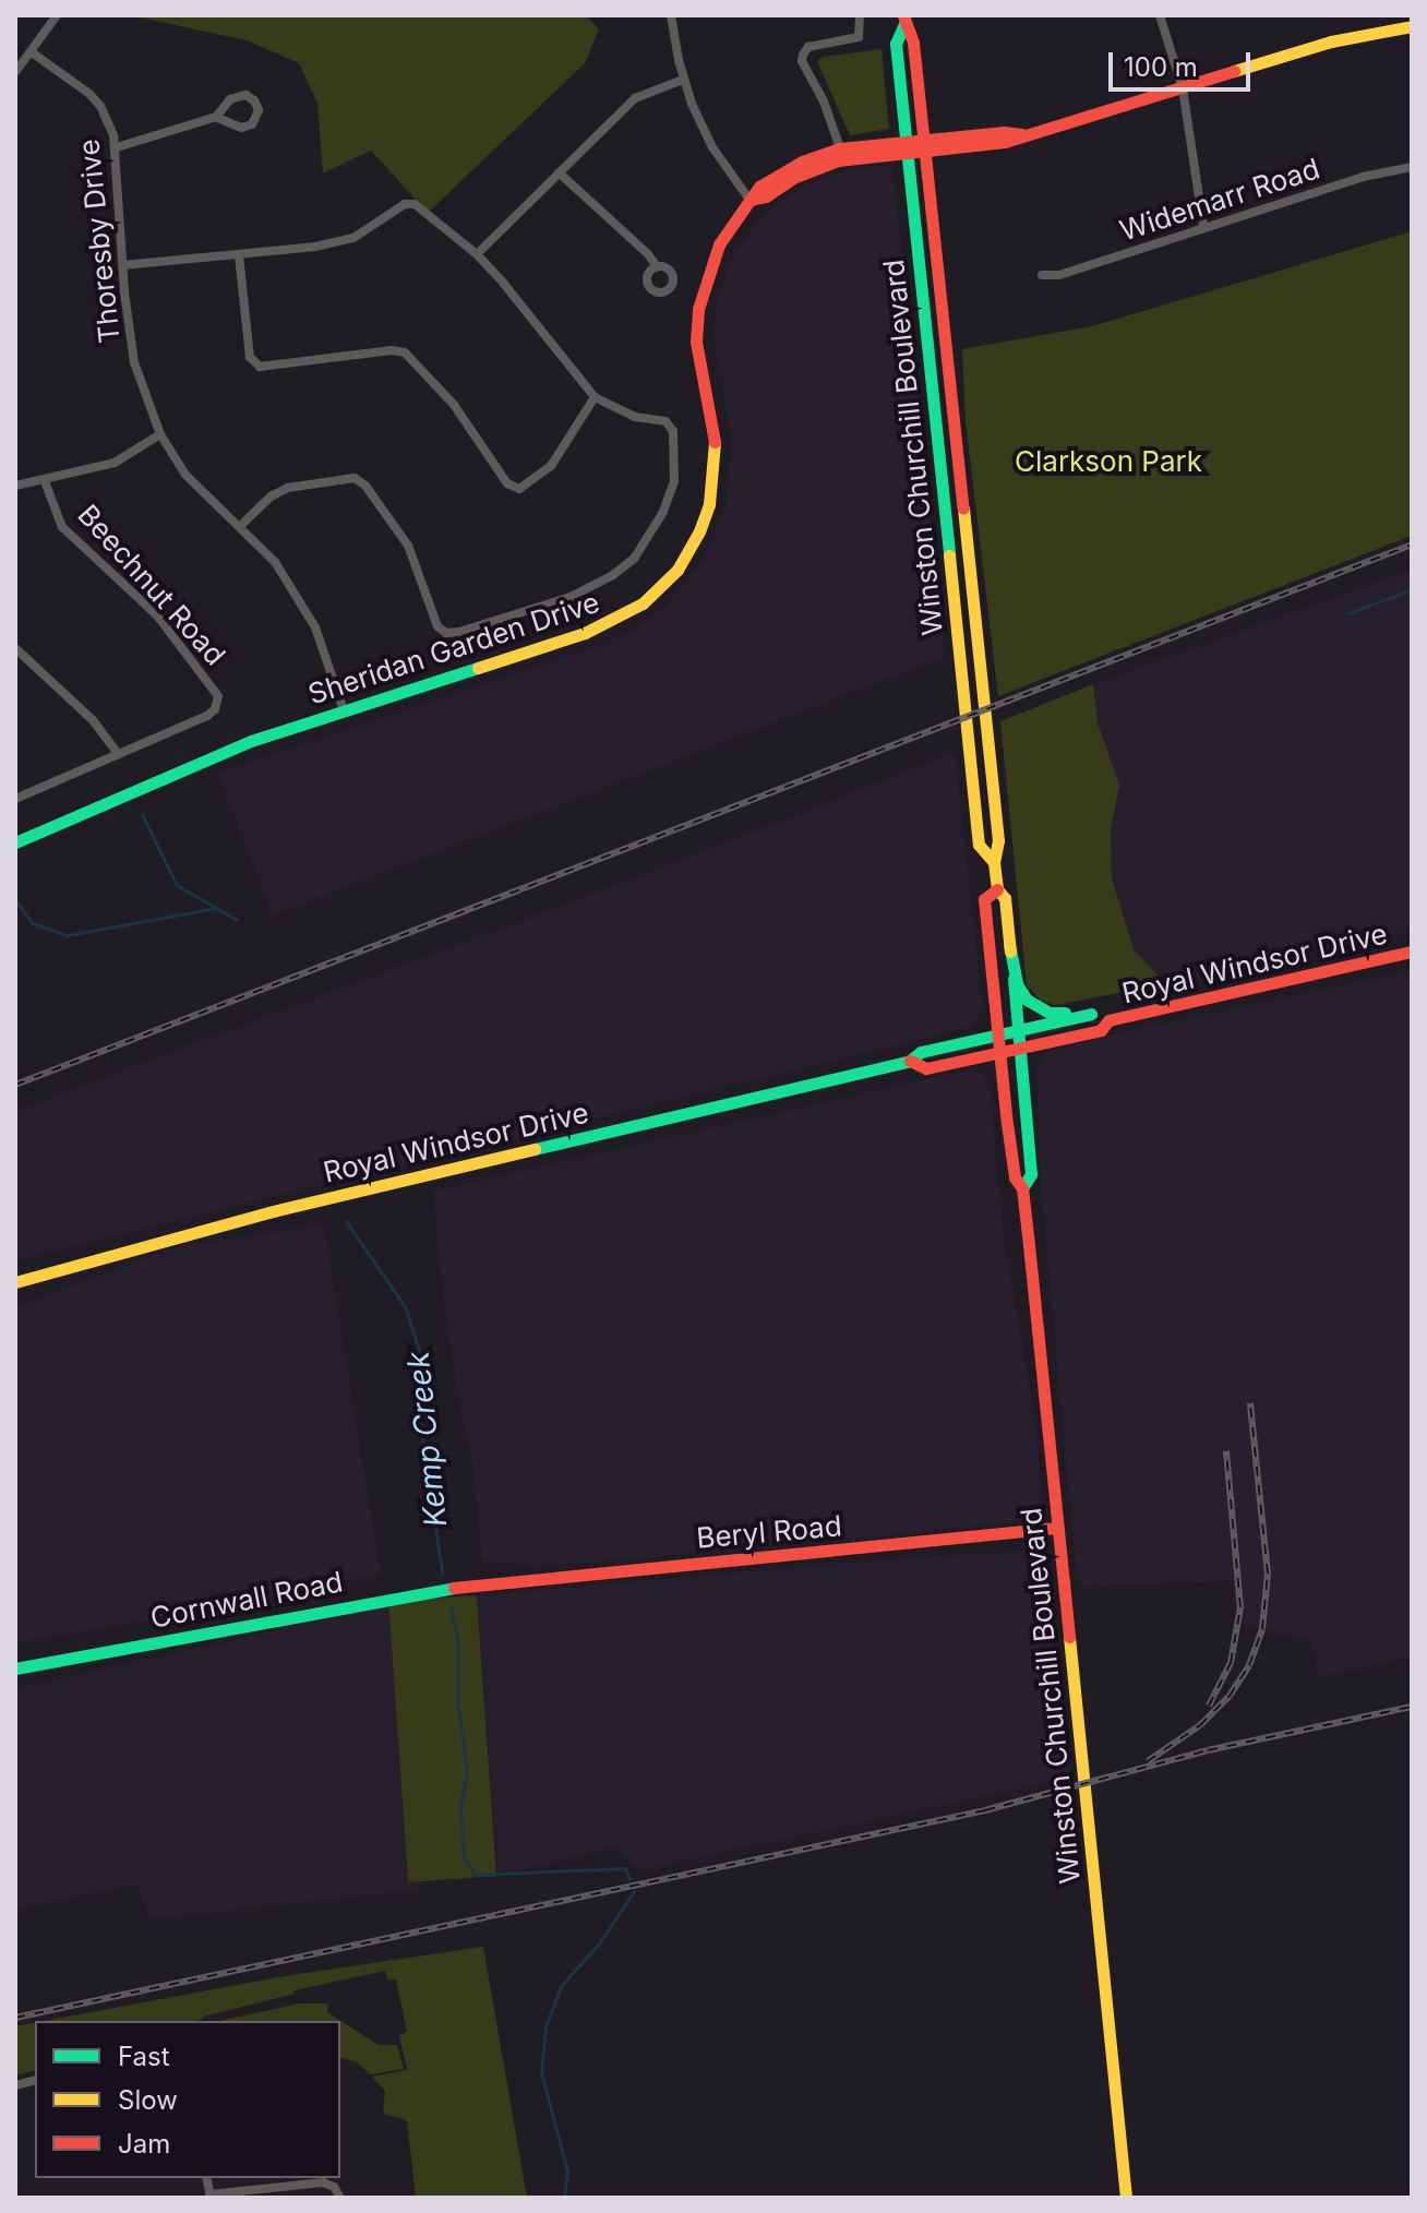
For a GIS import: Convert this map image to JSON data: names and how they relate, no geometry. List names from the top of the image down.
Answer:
{
  "streets": {
    "main road": [
      "Winston Churchill Boulevard",
      "Sheridan Garden Drive",
      "Royal Windsor Drive",
      "Beryl Road",
      "Cornwall Road"
    ],
    "street": ["Widemarr Road", "Thoresby Drive", "Beechnut Road"]
  },
  "crossings": [
    ["Thoresby Drive", "Sheridan Garden Drive"],
    ["Winston Churchill Boulevard", "Sheridan Garden Drive"],
    ["Winston Churchill Boulevard", "Royal Windsor Drive"],
    ["Winston Churchill Boulevard", "Beryl Road"],
    ["Beryl Road", "Cornwall Road"]
  ],
  "water": ["Kemp Creek"],
  "parks": ["Clarkson Park"],
  "legend": ["Fast", "Slow", "Jam"],
  "scale_bar": "100 m"
}
